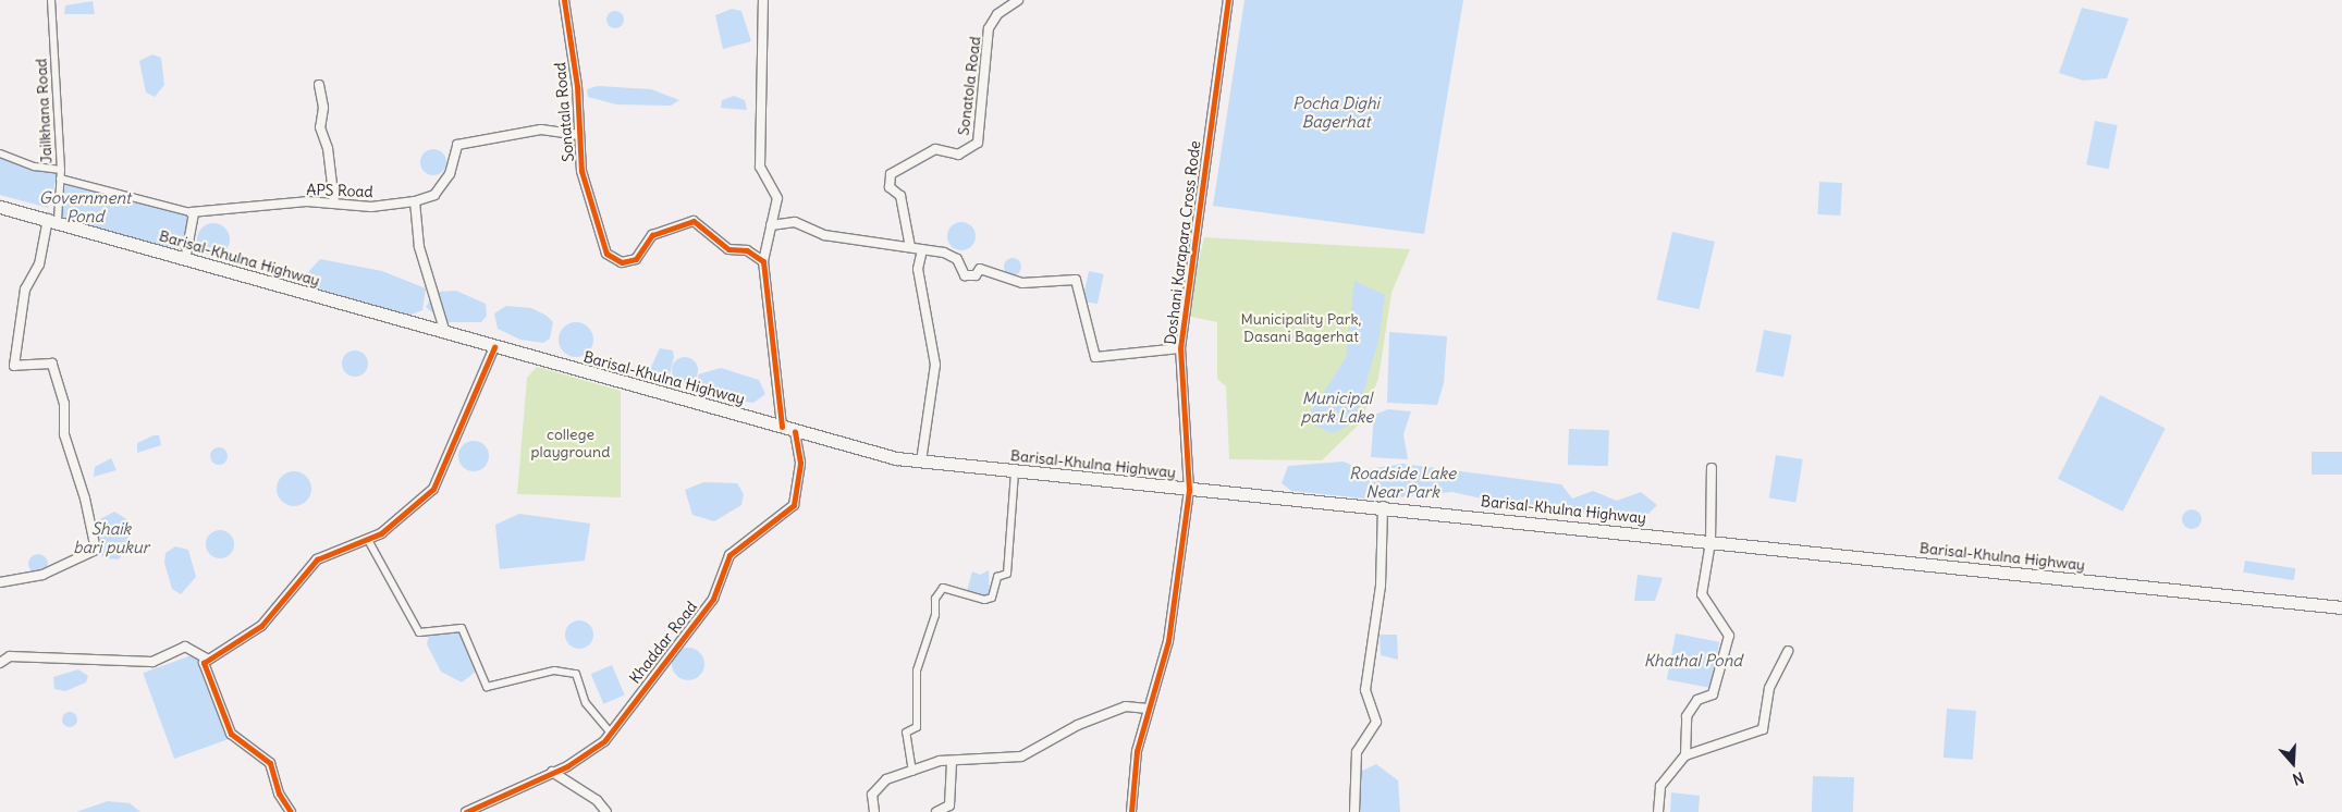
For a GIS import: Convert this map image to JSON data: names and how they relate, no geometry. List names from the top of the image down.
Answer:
{
  "streets": {
    "highway": ["Barisal-Khulna Highway"],
    "street": [
      "Sonatola Road",
      "Jailkhana Road",
      "Sonatala Road",
      "APS Road",
      "Doshani Karapara Cross Rode",
      "Khaddar Road"
    ]
  },
  "crossings": [
    ["Jailkhana Road", "Barisal-Khulna Highway"],
    ["Doshani Karapara Cross Rode", "Barisal-Khulna Highway"],
    ["Barisal-Khulna Highway", "Khaddar Road"]
  ],
  "water": [
    "Pocha Dighi Bagerhat",
    "Government Pond",
    "Municipal park Lake",
    "Roadside Lake Near Park",
    "Shaik bari pukur",
    "Khathal Pond"
  ],
  "parks": ["Municipality Park, Dasani Bagerhat", "college playground"],
  "north": "bottom"
}
